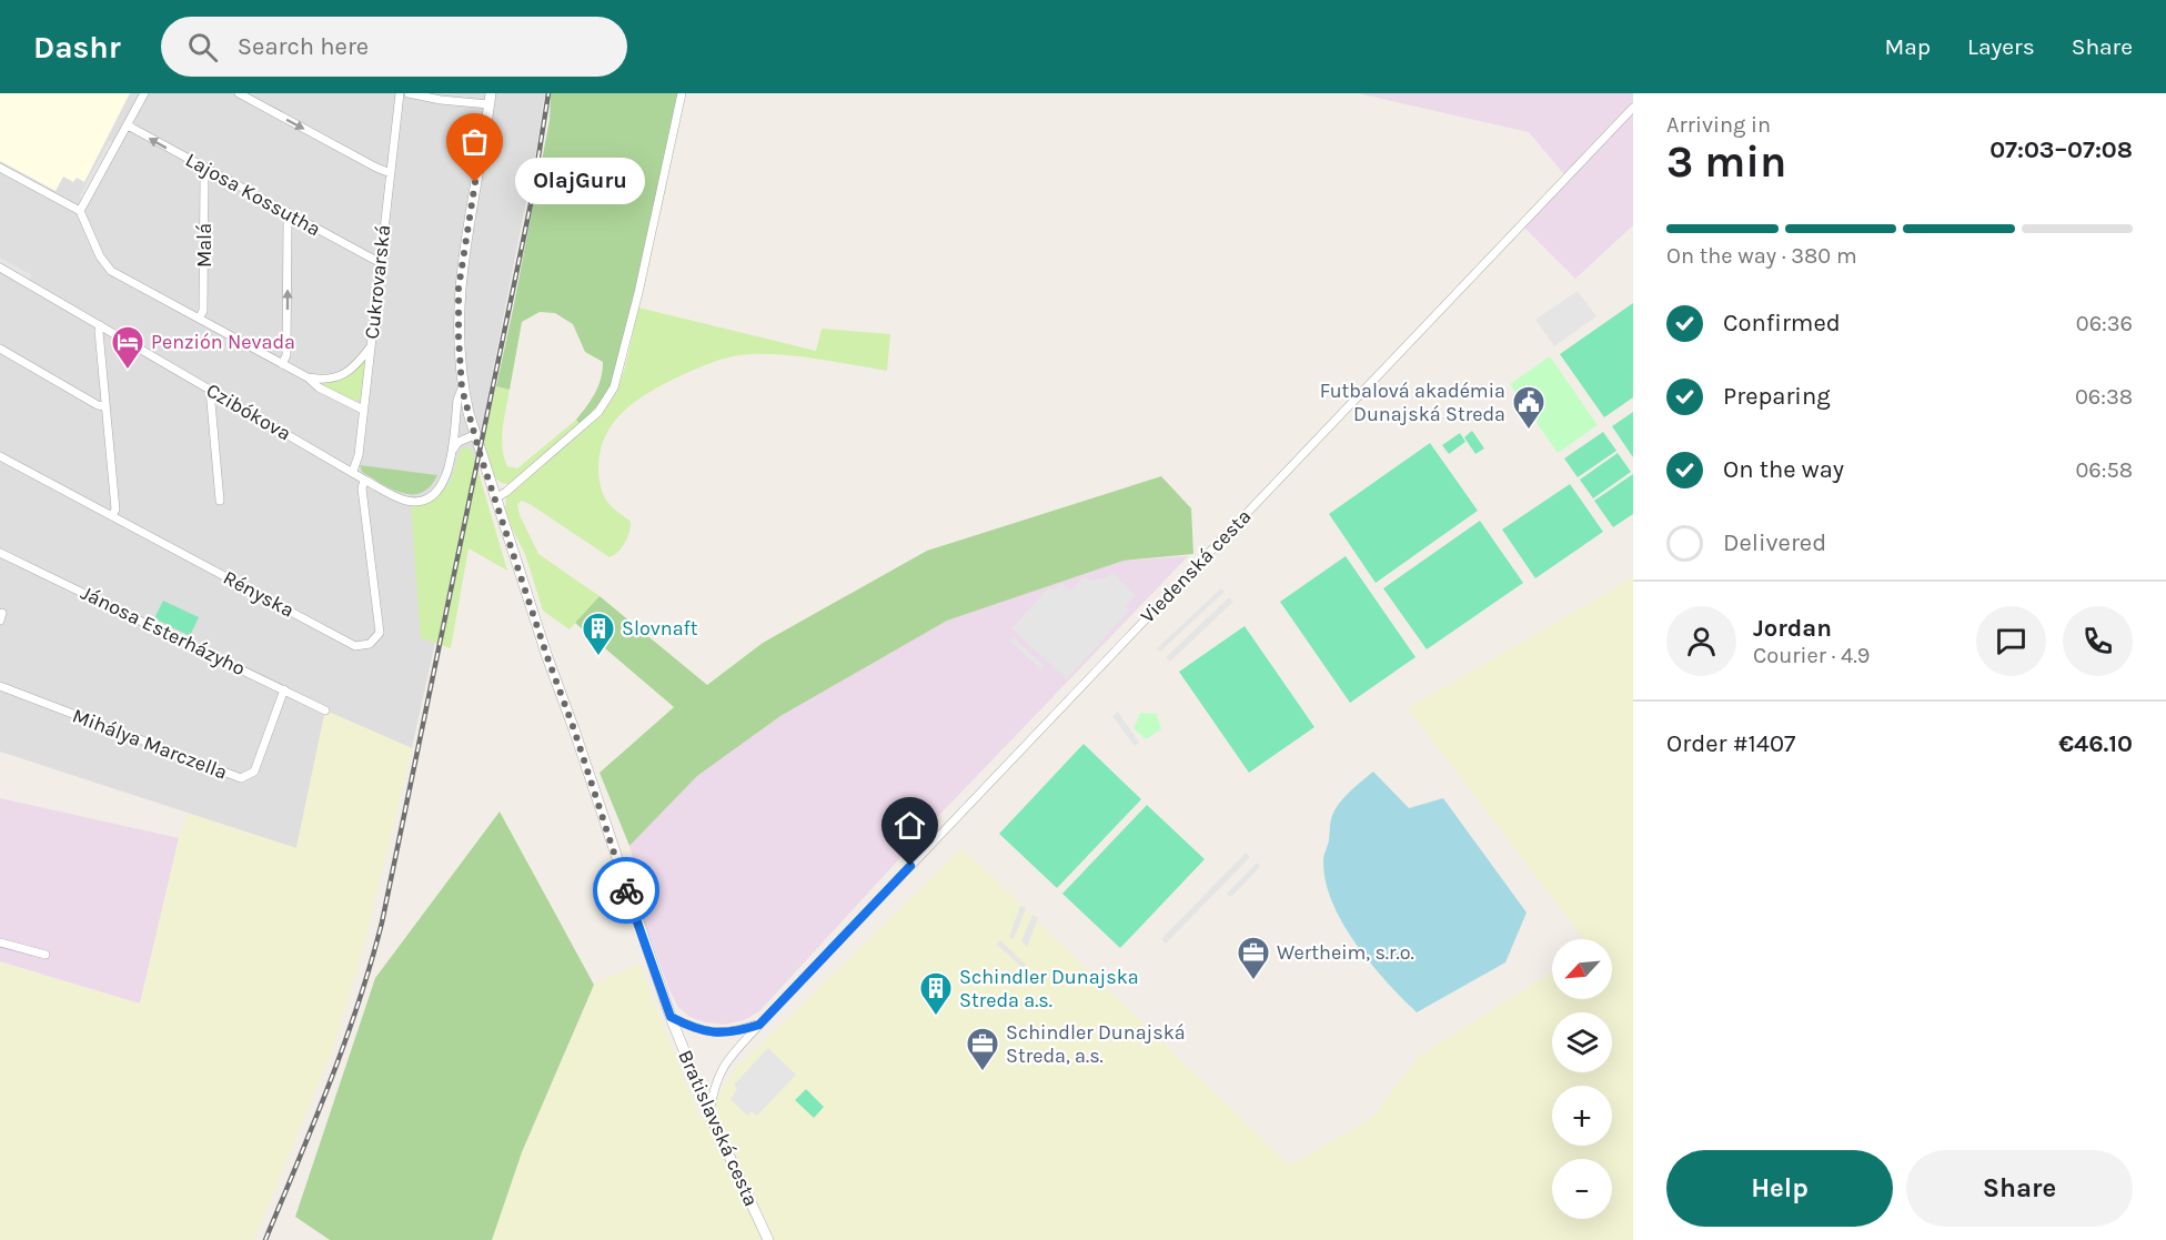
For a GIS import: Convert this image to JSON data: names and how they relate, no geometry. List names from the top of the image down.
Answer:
{
  "streets": {
    "street": [
      "Lajosa Kossutha",
      "Malá",
      "Cukrovarská",
      "Czibókova",
      "Viedenská cesta",
      "Rényska",
      "Jánosa Esterházyho",
      "Mihálya Marczella",
      "Bratislavská cesta"
    ]
  },
  "crossings": [
    ["Lajosa Kossutha", "Malá"],
    ["Lajosa Kossutha", "Cukrovarská"],
    ["Cukrovarská", "Czibókova"],
    ["Czibókova", "Rényska"],
    ["Czibókova", "Bratislavská cesta"],
    ["Viedenská cesta", "Bratislavská cesta"],
    ["Jánosa Esterházyho", "Mihálya Marczella"]
  ],
  "places": {
    "other": ["OlajGuru"],
    "hotel": ["Penzión Nevada"],
    "public building": ["Futbalová akadémia Dunajská Streda"],
    "building": ["Slovnaft", "Schindler Dunajska Streda a.s."],
    "office": ["Wertheim, s.r.o.", "Schindler Dunajská Streda, a.s."]
  },
  "north": "bottom left",
  "page": {
    "header": "Dashr",
    "search": "Search here",
    "nav": ["Map", "Layers", "Share"],
    "heading": ["3 min", "Arriving in", "07:03–07:08"],
    "panel": [
      "Jordan",
      "Courier · 4.9",
      "Order #1407",
      "€46.10"
    ],
    "bubble": "OlajGuru",
    "bar": "On the way · 380 m",
    "list": [
      ["Confirmed", "06:36"],
      ["Preparing", "06:38"],
      ["On the way", "06:58"],
      "Delivered"
    ],
    "map_buttons": ["+", "−"],
    "buttons": ["Help", "Share"]
  }
}
